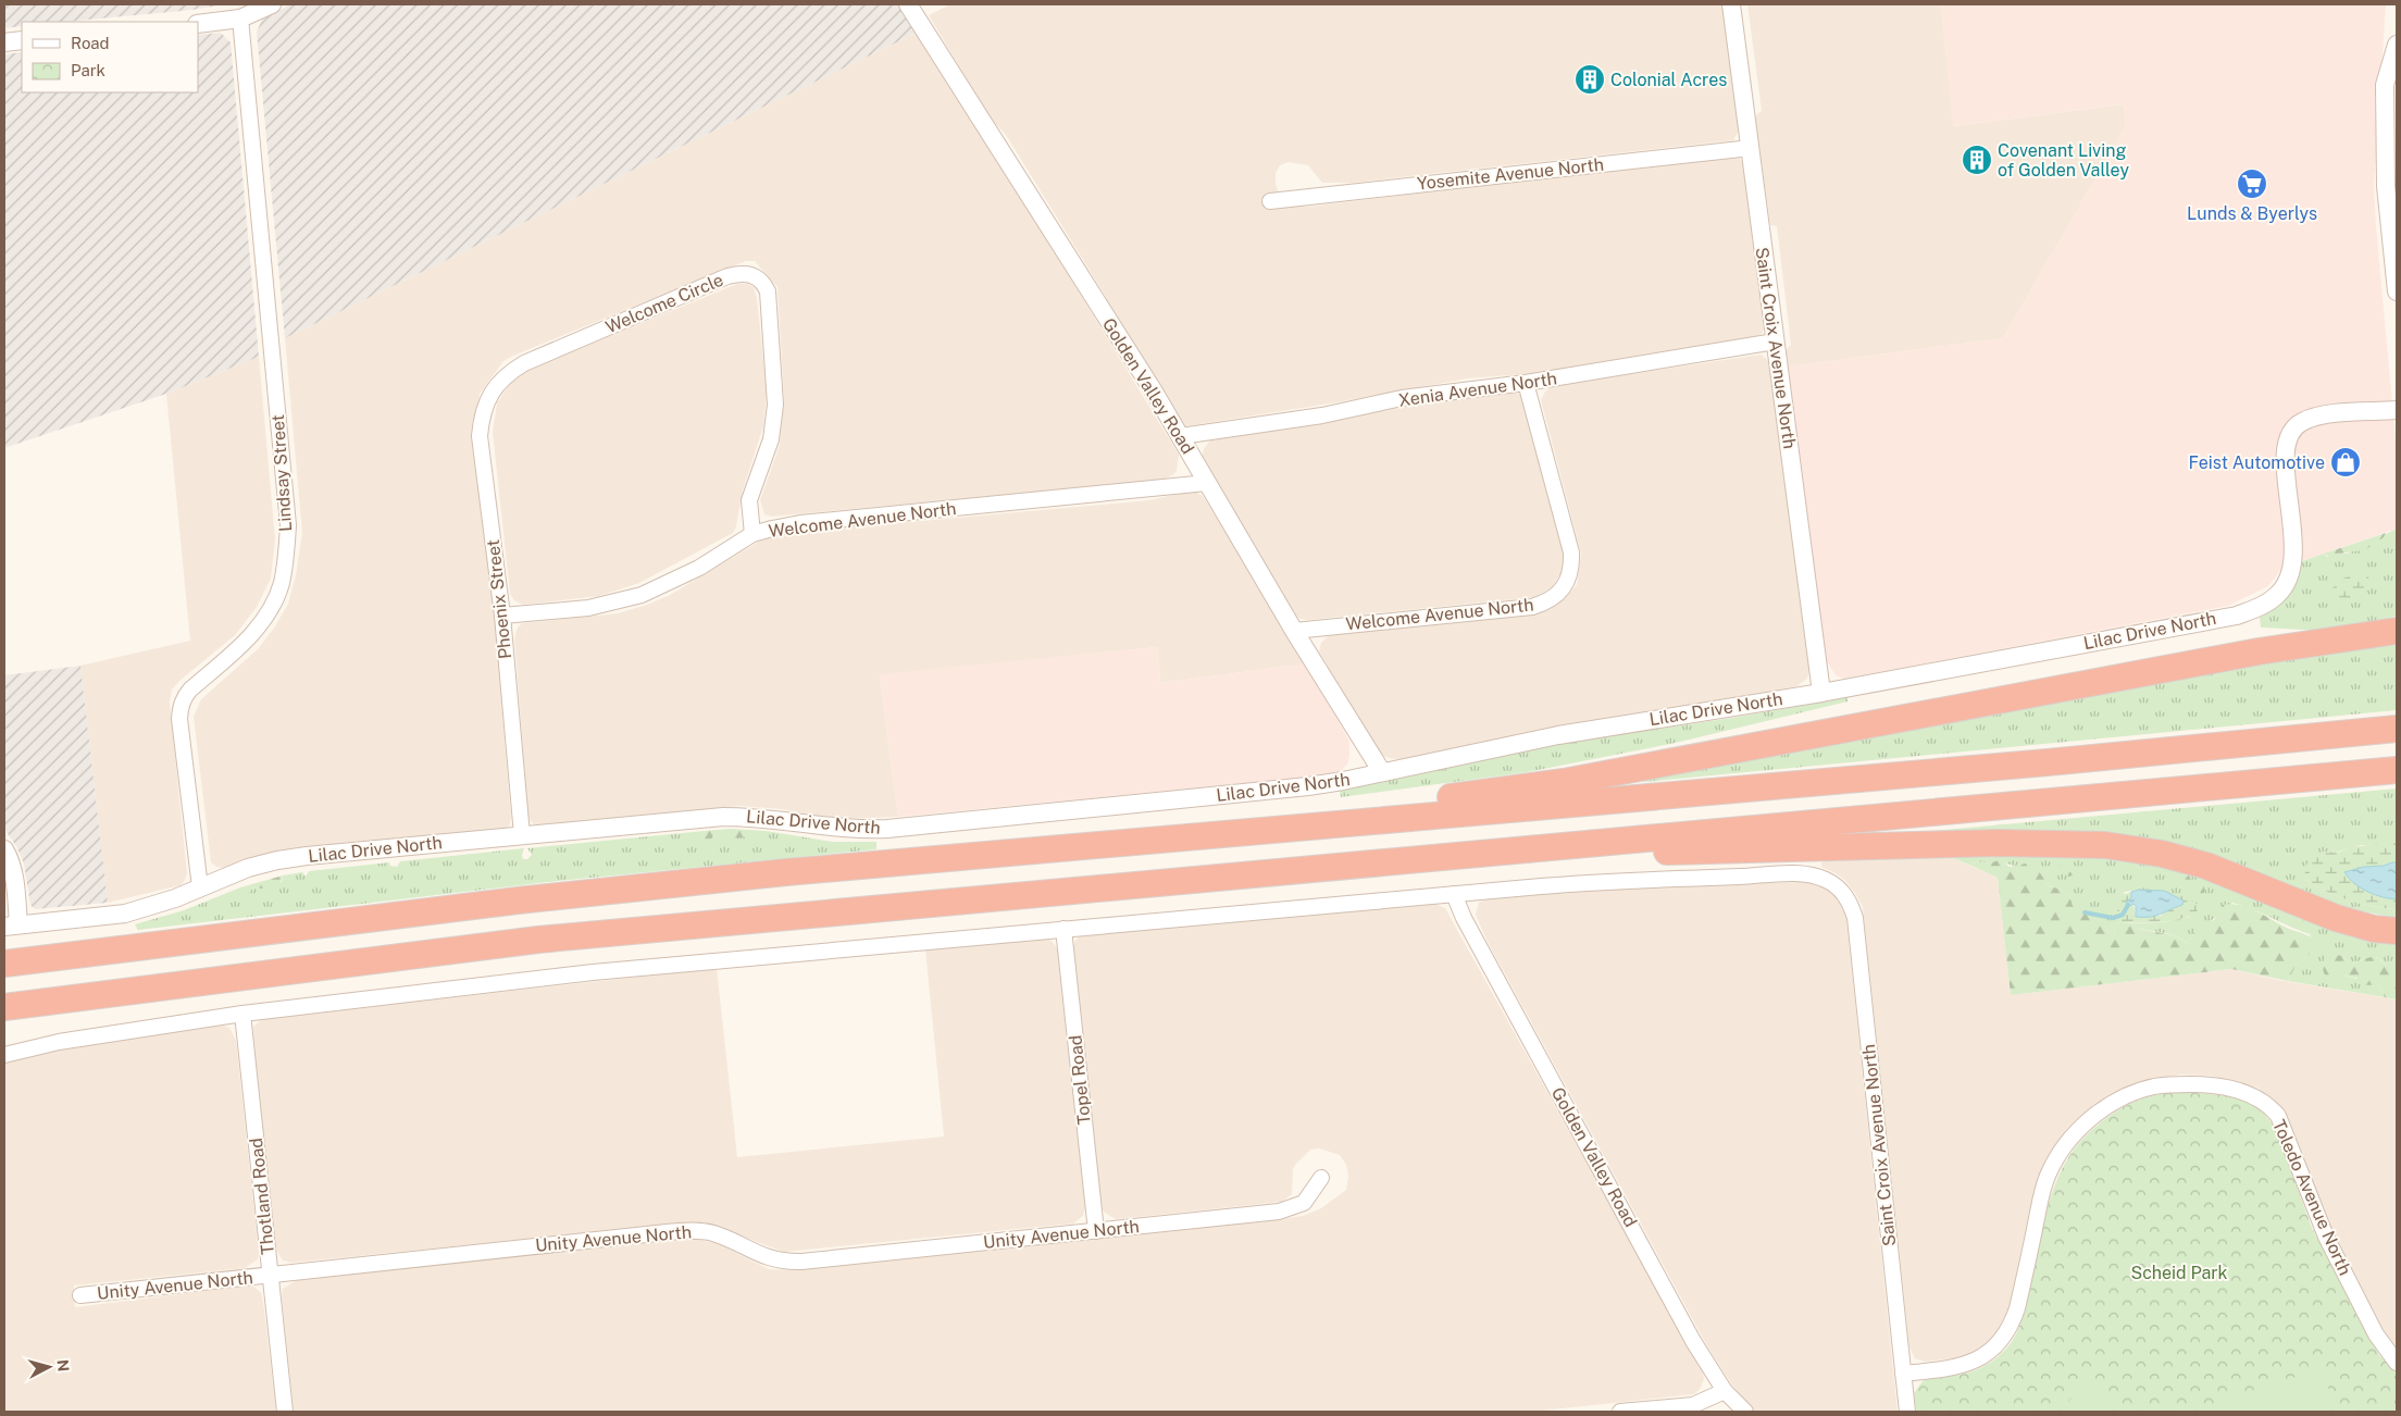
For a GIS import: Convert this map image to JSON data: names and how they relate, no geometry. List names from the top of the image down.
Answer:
{
  "streets": {
    "street": [
      "Yosemite Avenue North",
      "Welcome Circle",
      "Saint Croix Avenue North",
      "Golden Valley Road",
      "Xenia Avenue North",
      "Lindsay Street",
      "Welcome Avenue North",
      "Phoenix Street",
      "Lilac Drive North",
      "Topel Road",
      "Thotland Road",
      "Toledo Avenue North",
      "Unity Avenue North"
    ]
  },
  "crossings": [
    ["Yosemite Avenue North", "Saint Croix Avenue North"],
    ["Welcome Circle", "Welcome Avenue North"],
    ["Welcome Circle", "Phoenix Street"],
    ["Saint Croix Avenue North", "Golden Valley Road"],
    ["Saint Croix Avenue North", "Xenia Avenue North"],
    ["Saint Croix Avenue North", "Lilac Drive North"],
    ["Saint Croix Avenue North", "Toledo Avenue North"],
    ["Golden Valley Road", "Xenia Avenue North"],
    ["Golden Valley Road", "Welcome Avenue North"],
    ["Golden Valley Road", "Lilac Drive North"],
    ["Xenia Avenue North", "Welcome Avenue North"],
    ["Lindsay Street", "Lilac Drive North"],
    ["Welcome Avenue North", "Phoenix Street"],
    ["Phoenix Street", "Lilac Drive North"],
    ["Topel Road", "Unity Avenue North"],
    ["Thotland Road", "Unity Avenue North"]
  ],
  "parks": ["Scheid Park"],
  "places": {
    "building": ["Colonial Acres", "Covenant Living of Golden Valley"],
    "supermarket": ["Lunds & Byerlys"],
    "shop": ["Feist Automotive"]
  },
  "legend": ["Road", "Park"],
  "north": "right"
}
